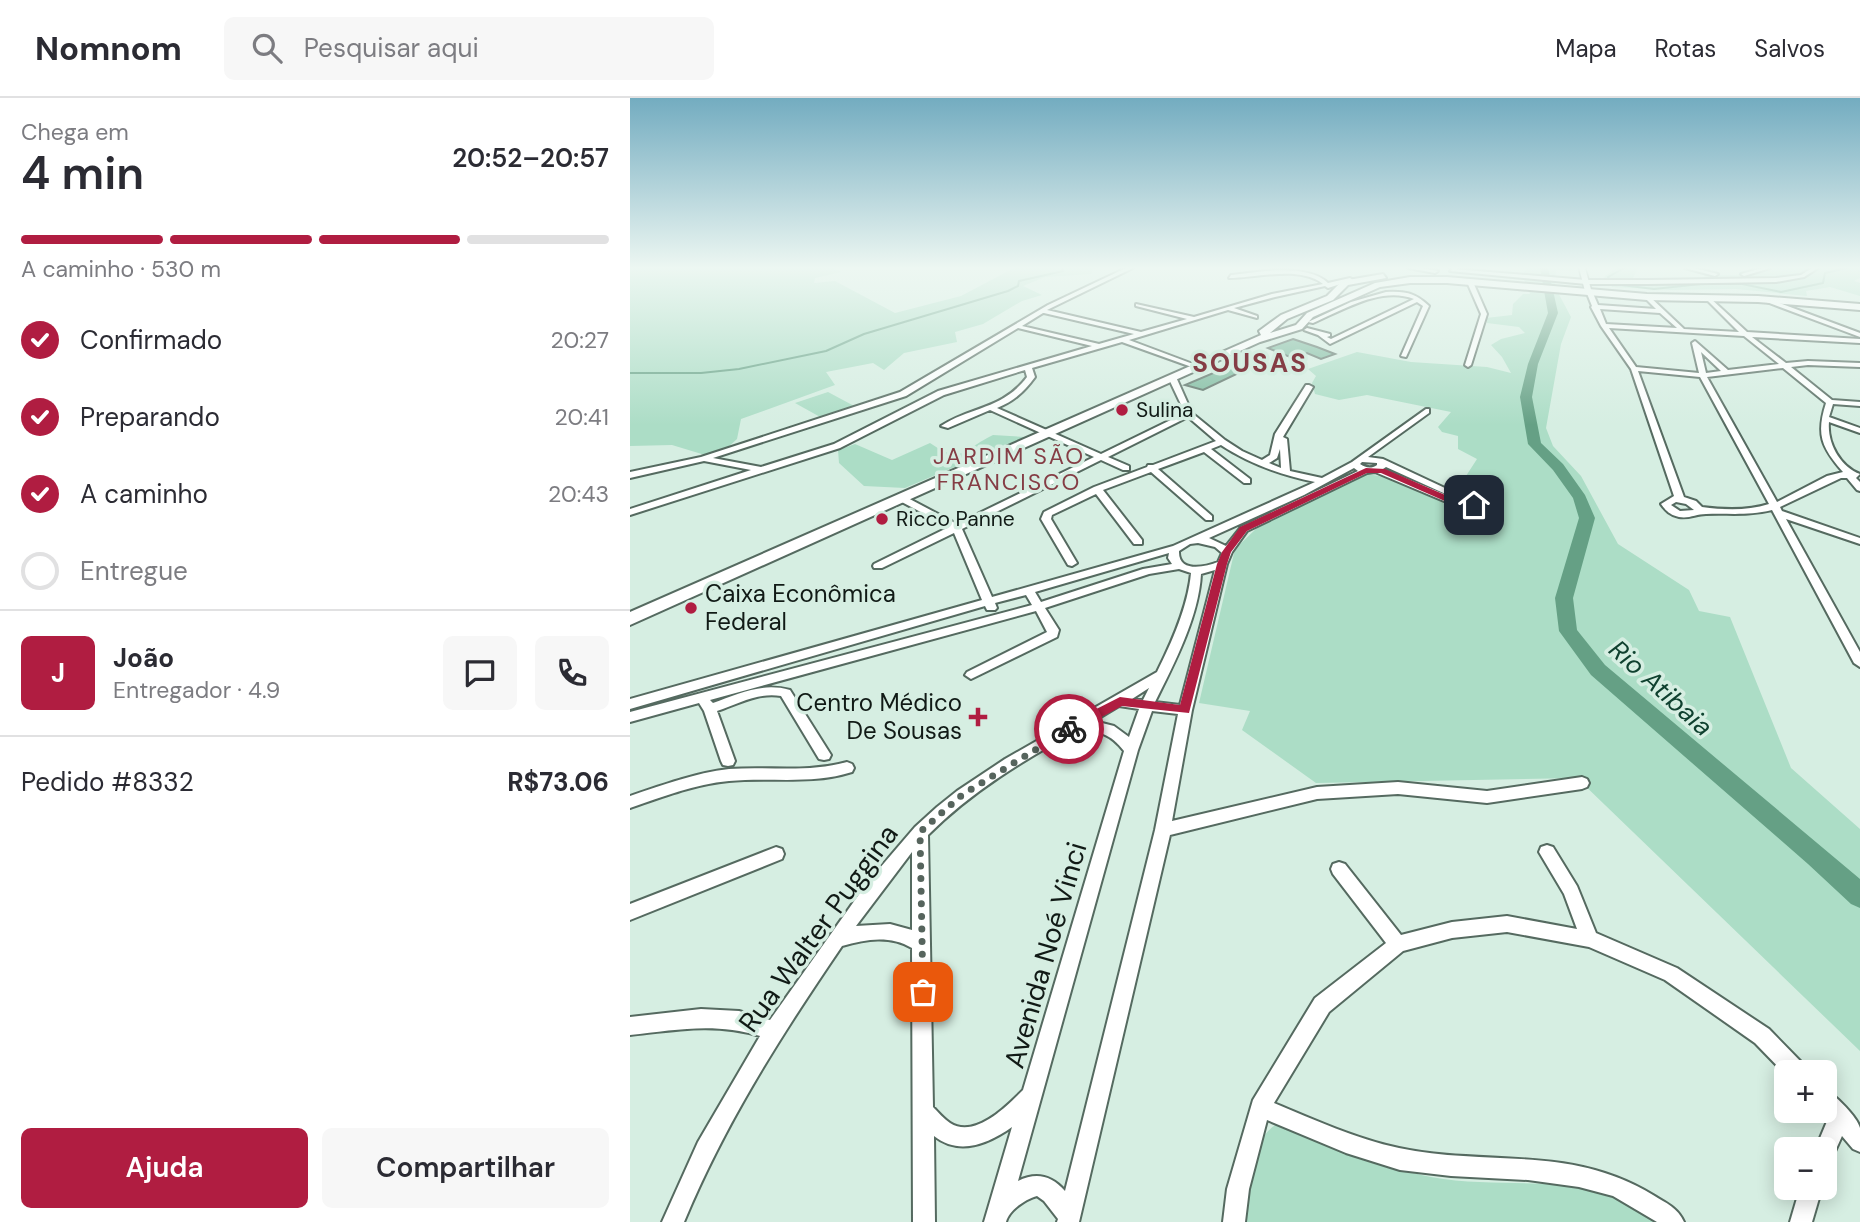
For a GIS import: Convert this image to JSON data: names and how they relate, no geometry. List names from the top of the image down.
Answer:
{
  "streets": {
    "street": ["Rua Walter Puggina", "Avenida Noé Vinci"]
  },
  "crossings": [
    ["Rua Walter Puggina", "Avenida Noé Vinci"]
  ],
  "districts": ["SOUSAS", "JARDIM SÃO FRANCISCO"],
  "water": ["Rio Atibaia"],
  "places": {
    "other": ["Sulina", "Ricco Panne", "Caixa Econômica Federal"],
    "health": ["Centro Médico De Sousas"]
  },
  "page": {
    "header": "Nomnom",
    "search": "Pesquisar aqui",
    "nav": ["Mapa", "Rotas", "Salvos"],
    "heading": ["4 min", "Chega em", "20:52–20:57"],
    "panel": [
      "João",
      "Entregador · 4.9",
      "Pedido #8332",
      "R$73.06"
    ],
    "bar": "A caminho · 530 m",
    "list": [
      ["Confirmado", "20:27"],
      ["Preparando", "20:41"],
      ["A caminho", "20:43"],
      "Entregue"
    ],
    "round": "J",
    "map_buttons": ["+", "−"],
    "buttons": ["Ajuda", "Compartilhar"]
  }
}
